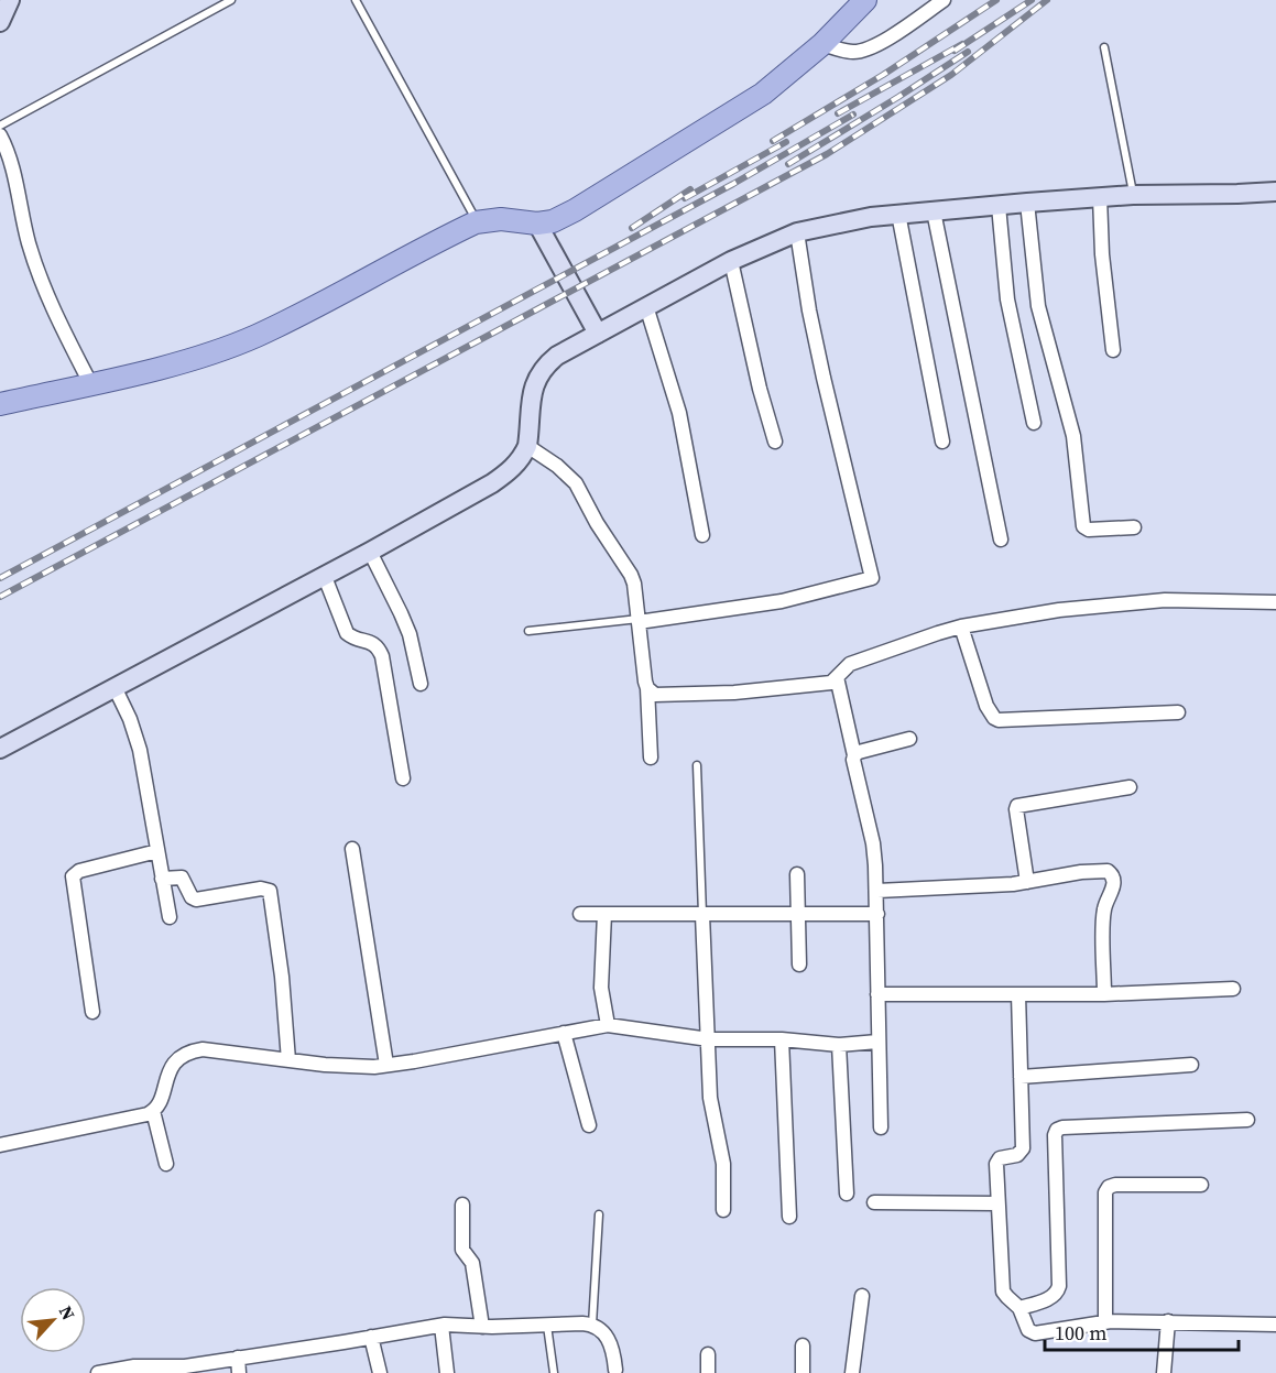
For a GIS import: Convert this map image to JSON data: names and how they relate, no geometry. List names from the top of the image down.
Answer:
{
  "scale_bar": "100 m",
  "north": "top right"
}
